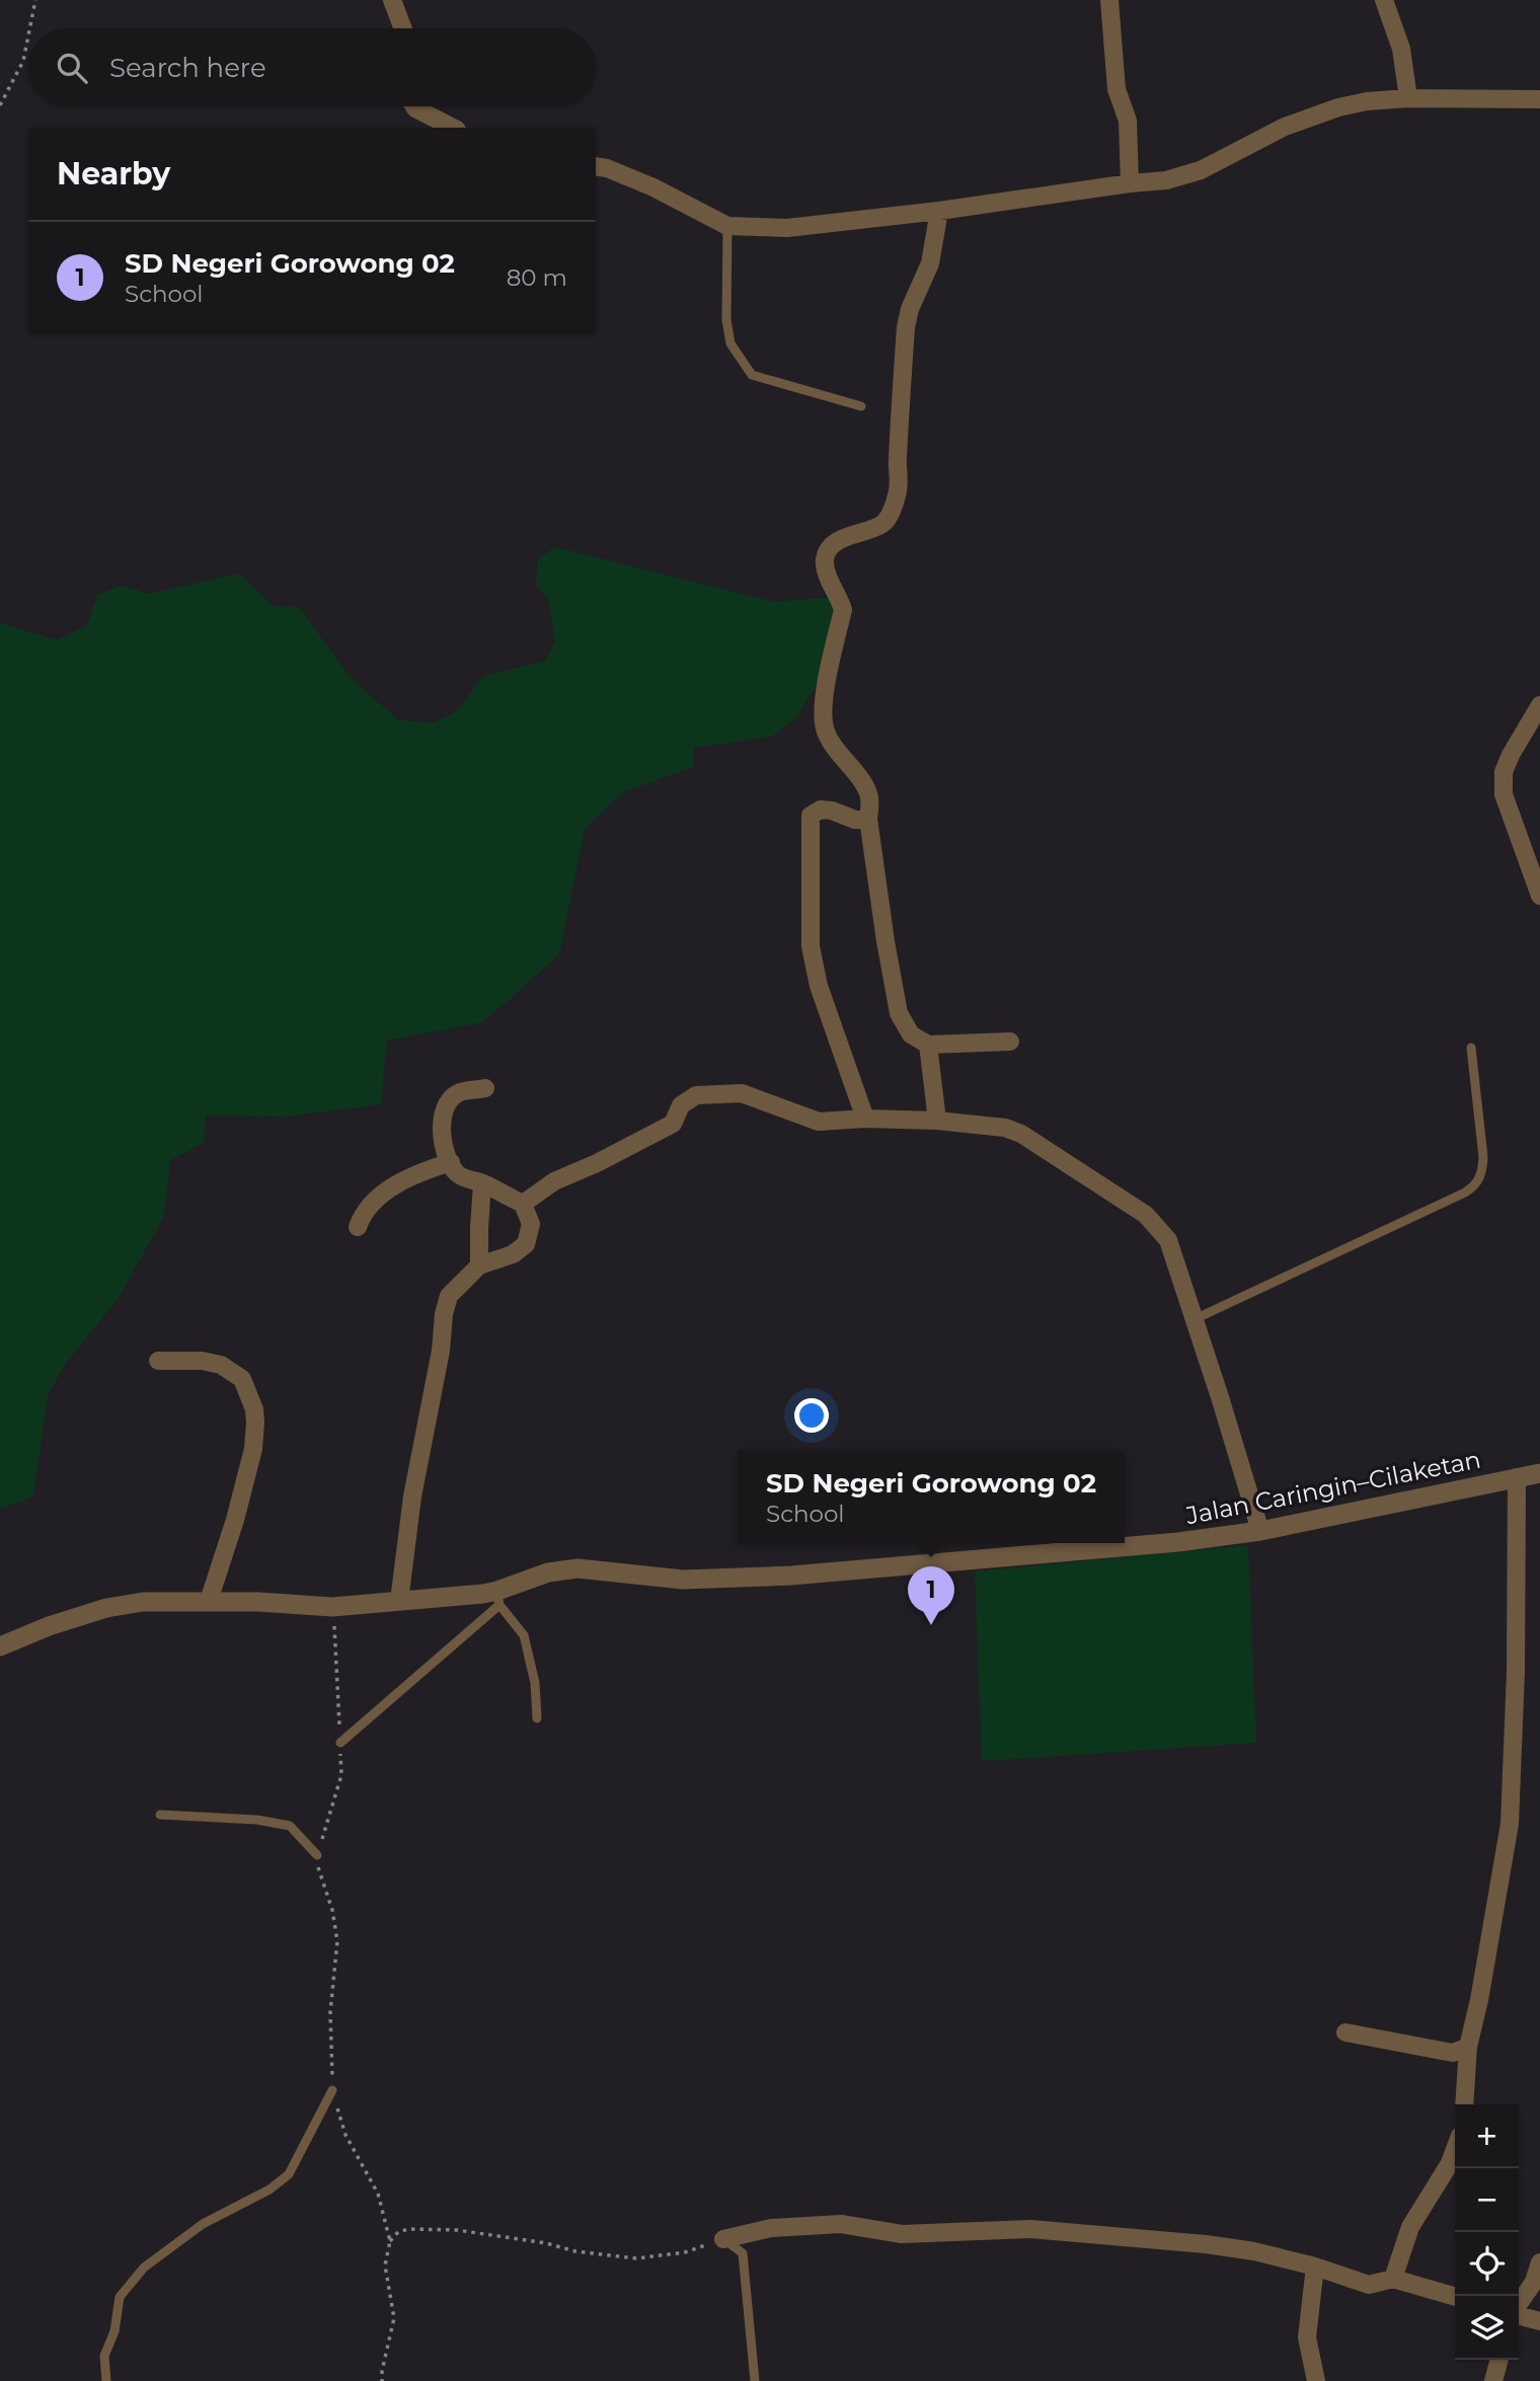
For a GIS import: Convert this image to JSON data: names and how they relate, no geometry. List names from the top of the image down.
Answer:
{
  "streets": {
    "street": ["Jalan Caringin–Cilaketan"]
  },
  "page": {
    "search": "Search here",
    "heading": "Nearby",
    "list": [
      {
        "mark": "1",
        "name": "SD Negeri Gorowong 02",
        "note": "School",
        "value": "80 m"
      }
    ],
    "popup": ["SD Negeri Gorowong 02", "School"],
    "pins": "1",
    "map_buttons": ["+", "−"]
  }
}
